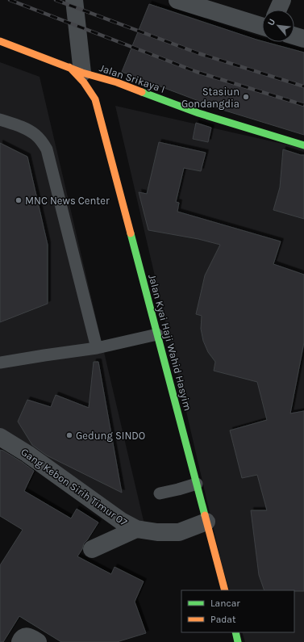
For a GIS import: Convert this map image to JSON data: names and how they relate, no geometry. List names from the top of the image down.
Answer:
{
  "streets": {
    "street": ["Jalan Srikaya I", "Jalan Kyai Haji Wahid Hasyim", "Gang Kebon Sirih Timur 07"]
  },
  "crossings": [
    ["Jalan Srikaya I", "Jalan Kyai Haji Wahid Hasyim"],
    ["Jalan Kyai Haji Wahid Hasyim", "Gang Kebon Sirih Timur 07"]
  ],
  "places": ["Stasiun Gondangdia", "MNC News Center", "Gedung SINDO"],
  "legend": ["Lancar", "Padat"],
  "north": "top left"
}
